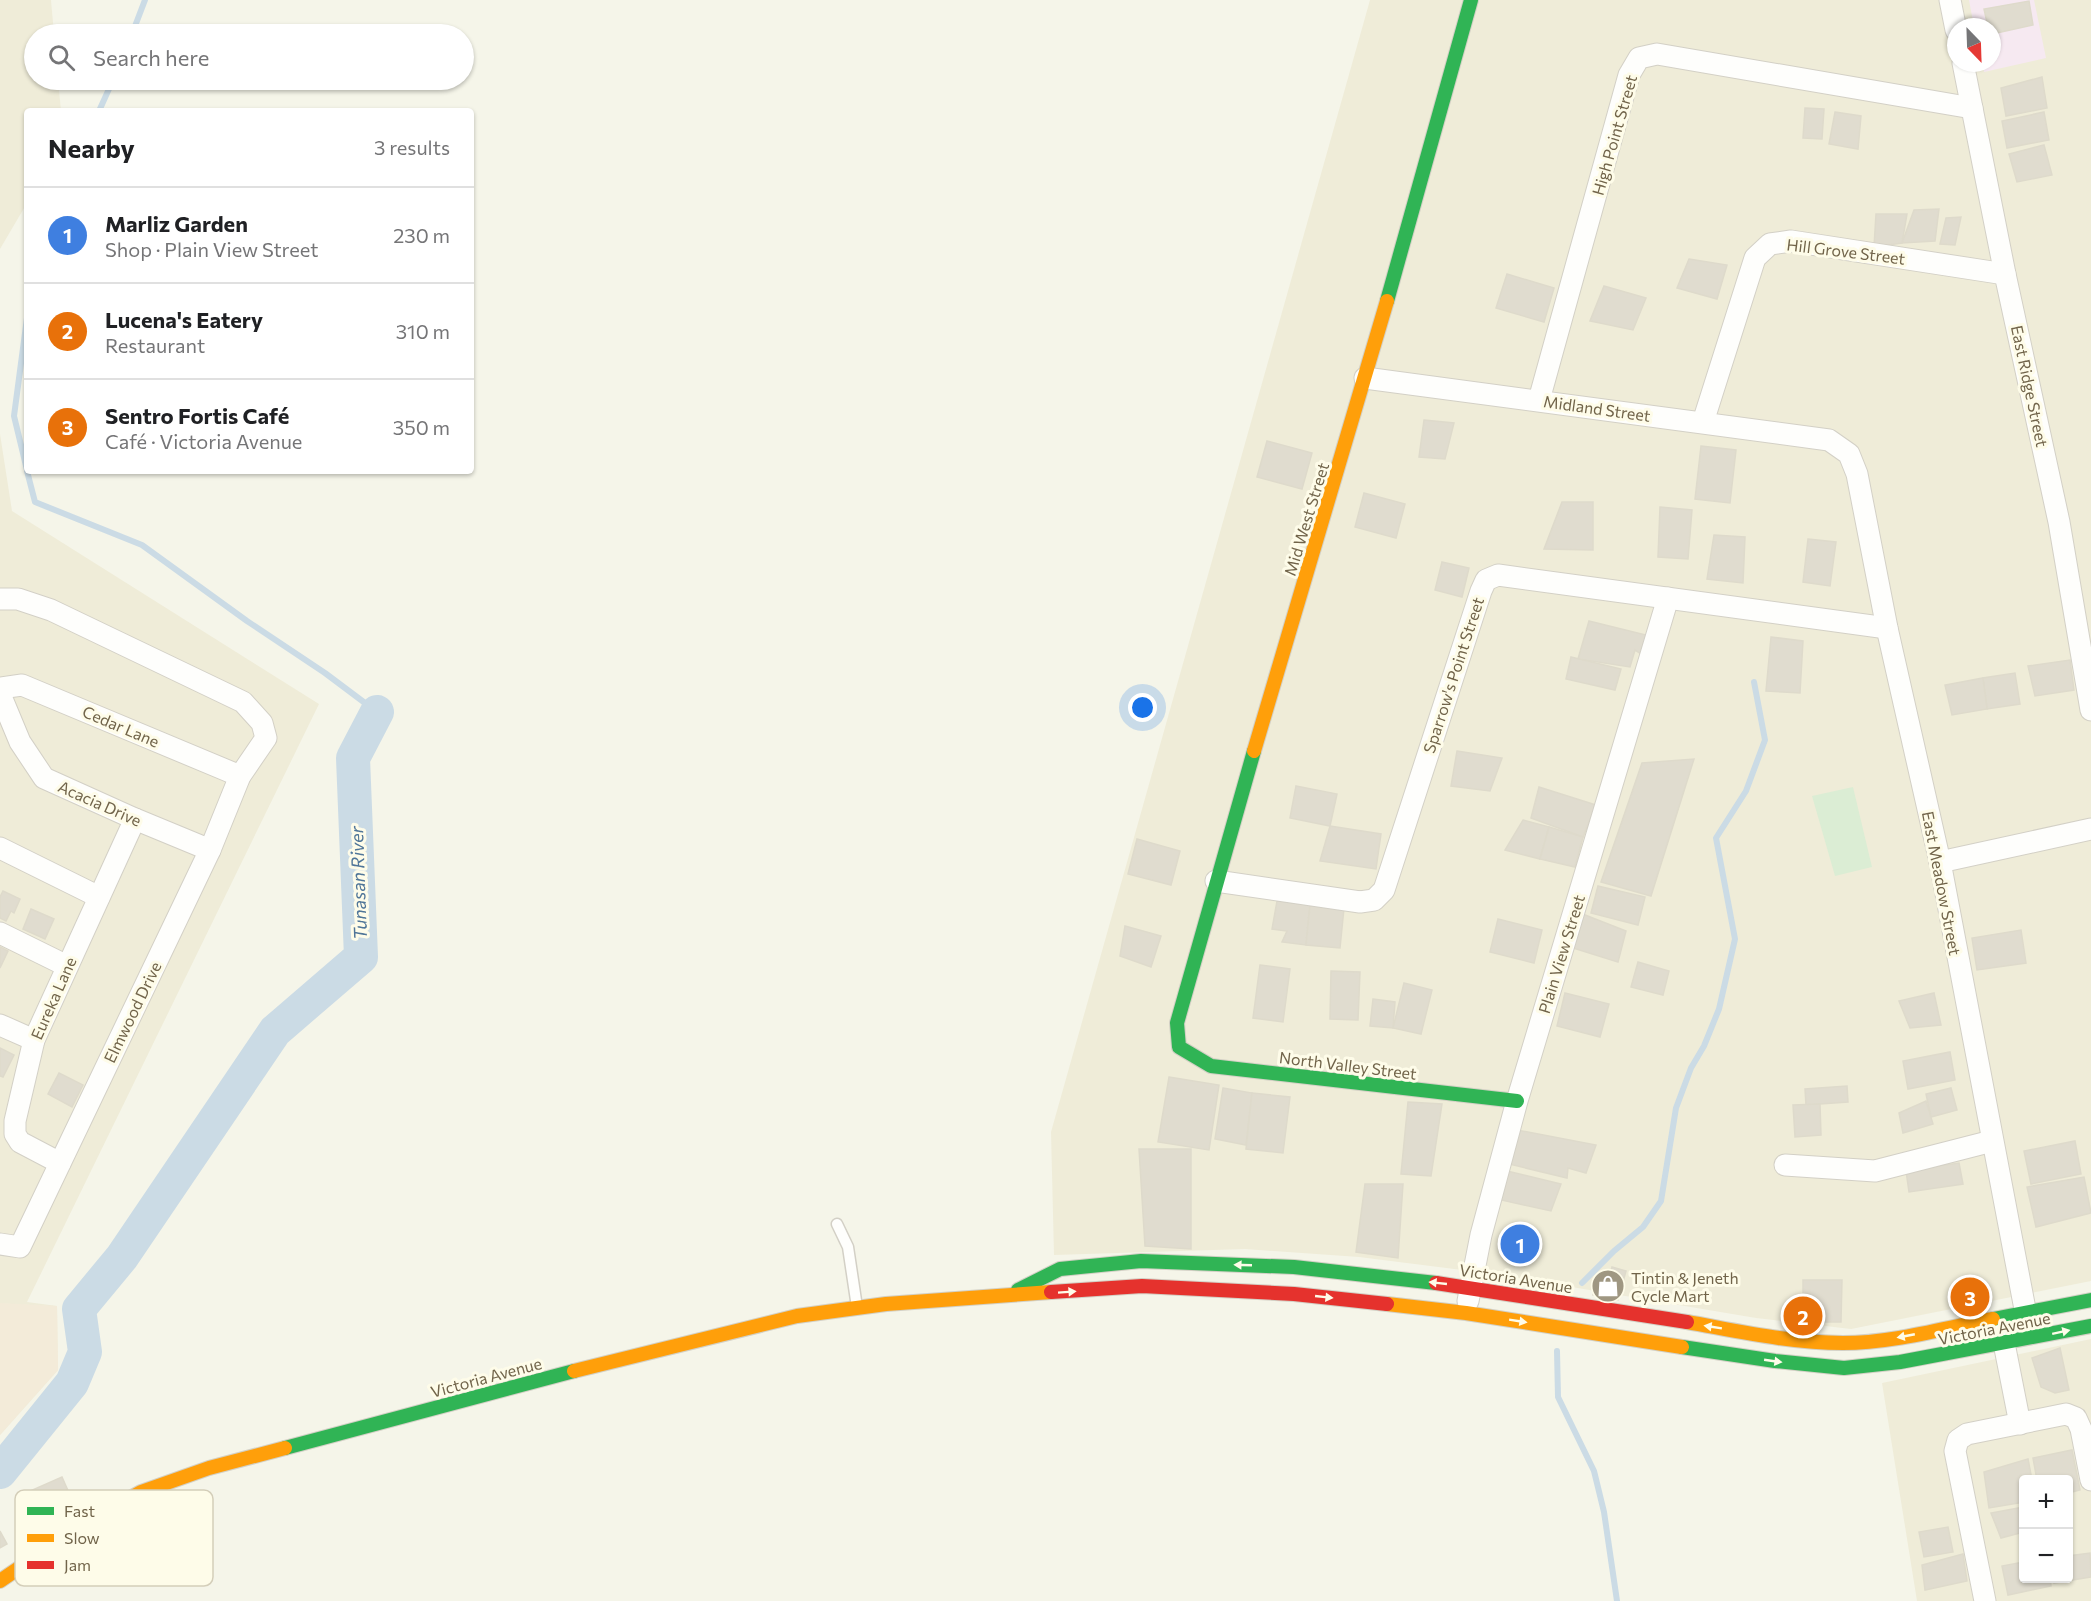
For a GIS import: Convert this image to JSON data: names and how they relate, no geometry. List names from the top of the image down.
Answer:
{
  "streets": {
    "main road": ["Mid West Street", "North Valley Street", "Victoria Avenue"],
    "street": [
      "High Point Street",
      "Hill Grove Street",
      "East Ridge Street",
      "Midland Street",
      "Sparrow's Point Street",
      "Cedar Lane",
      "Acacia Drive",
      "East Meadow Street",
      "Plain View Street",
      "Eureka Lane",
      "Elmwood Drive"
    ]
  },
  "crossings": [
    ["High Point Street", "East Ridge Street"],
    ["High Point Street", "Midland Street"],
    ["Hill Grove Street", "East Ridge Street"],
    ["Hill Grove Street", "Midland Street"],
    ["Midland Street", "Mid West Street"],
    ["Midland Street", "East Meadow Street"],
    ["Mid West Street", "Sparrow's Point Street"],
    ["Mid West Street", "North Valley Street"],
    ["Sparrow's Point Street", "East Meadow Street"],
    ["Sparrow's Point Street", "Plain View Street"],
    ["Cedar Lane", "Elmwood Drive"],
    ["Acacia Drive", "Eureka Lane"],
    ["Acacia Drive", "Elmwood Drive"],
    ["East Meadow Street", "Victoria Avenue"],
    ["Plain View Street", "North Valley Street"],
    ["Plain View Street", "Victoria Avenue"],
    ["Eureka Lane", "Elmwood Drive"]
  ],
  "water": ["Tunasan River"],
  "places": {
    "shop": ["Tintin & Jeneth Cycle Mart"]
  },
  "legend": ["Fast", "Slow", "Jam"],
  "north": "bottom right",
  "page": {
    "search": "Search here",
    "heading": ["Nearby", "3 results"],
    "list": [
      {
        "mark": "1",
        "name": "Marliz Garden",
        "note": "Shop · Plain View Street",
        "value": "230 m"
      },
      {
        "mark": "2",
        "name": "Lucena's Eatery",
        "note": "Restaurant",
        "value": "310 m"
      },
      {
        "mark": "3",
        "name": "Sentro Fortis Café",
        "note": "Café · Victoria Avenue",
        "value": "350 m"
      }
    ],
    "pins": ["1", "3", "2"],
    "map_buttons": ["+", "−"]
  }
}
